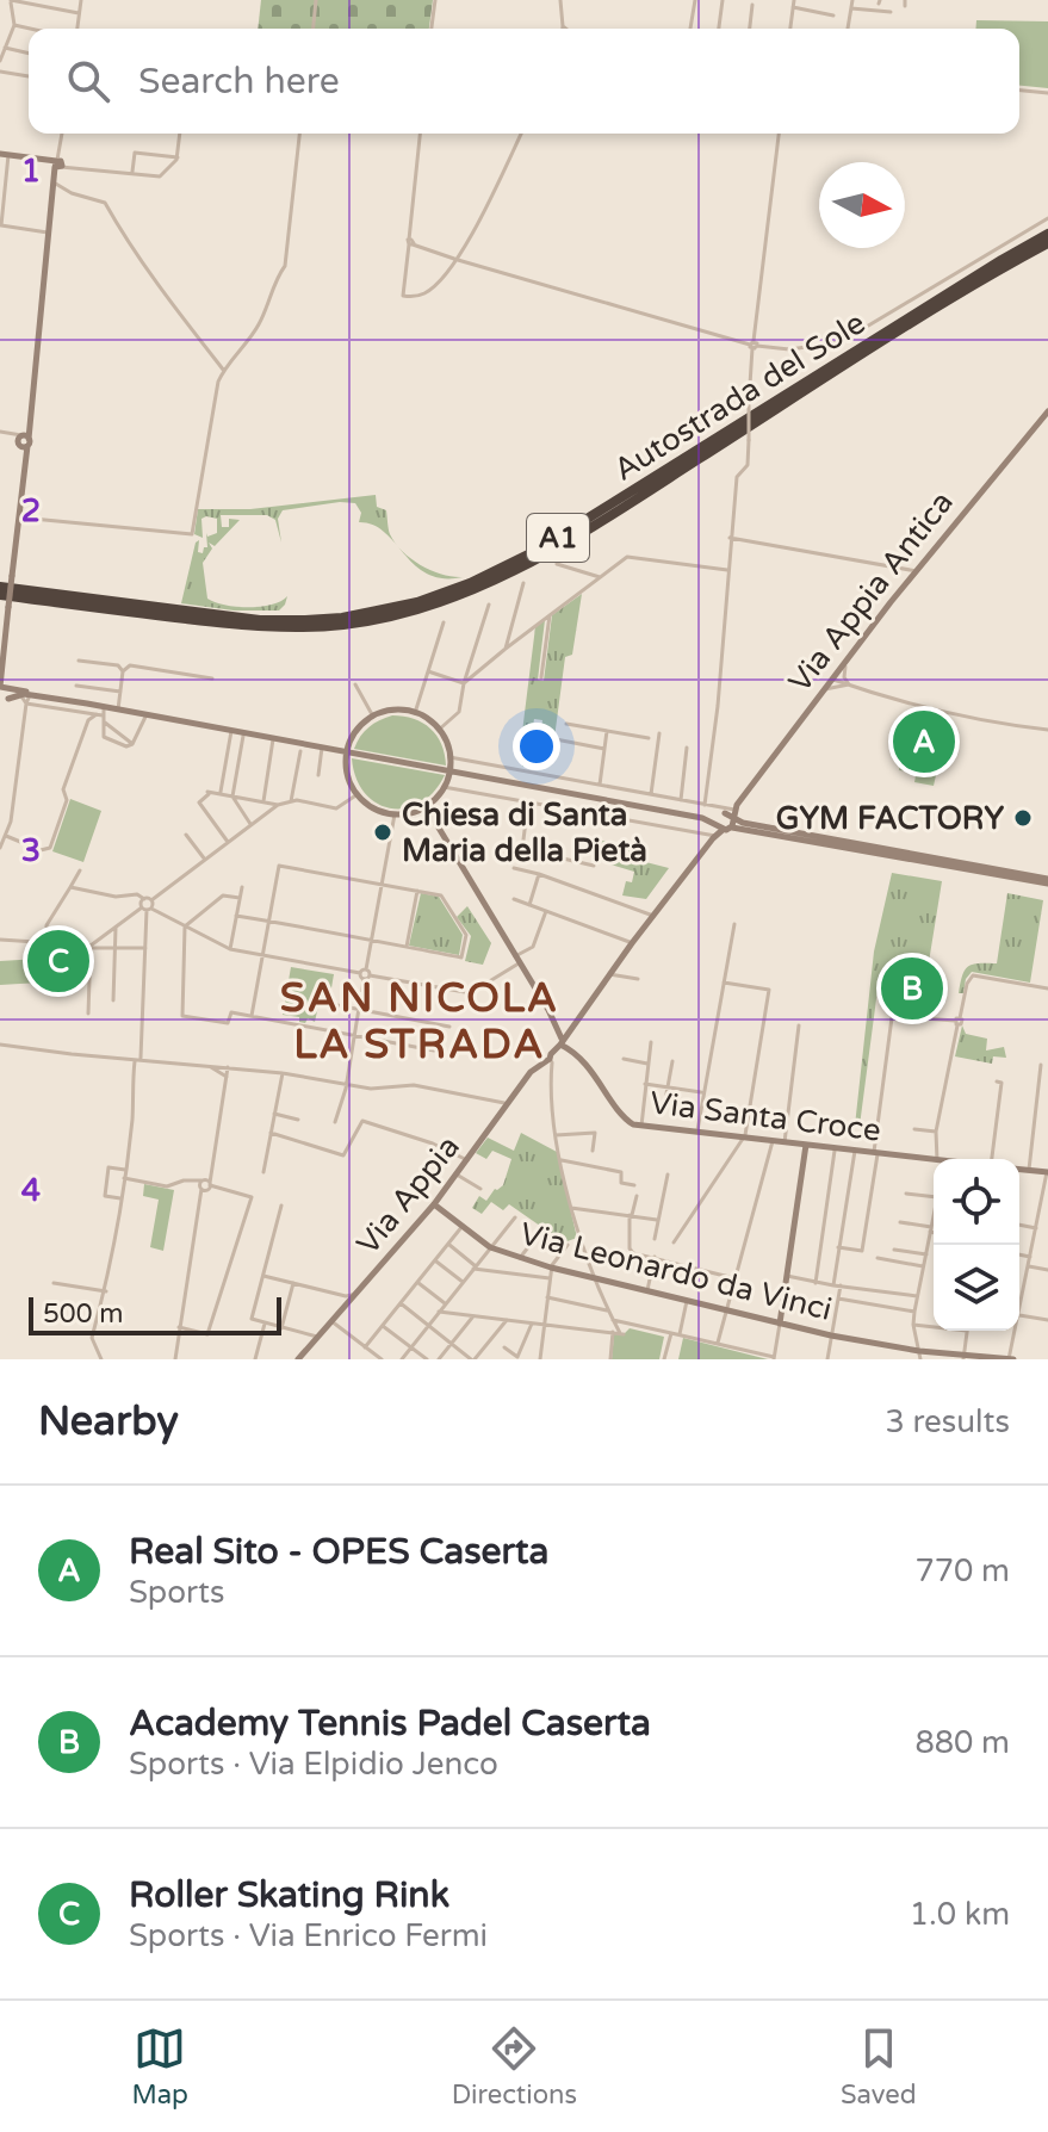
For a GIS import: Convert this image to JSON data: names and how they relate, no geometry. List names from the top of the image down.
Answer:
{
  "streets": {
    "highway": ["Autostrada del Sole", "A1"],
    "street": [
      "Via Appia Antica",
      "Via Santa Croce",
      "Via Appia",
      "Via Leonardo da Vinci"
    ]
  },
  "crossings": [
    ["Via Appia Antica", "Via Appia"],
    ["Via Santa Croce", "Via Appia"],
    ["Via Appia", "Via Leonardo da Vinci"]
  ],
  "districts": ["SAN NICOLA LA STRADA"],
  "places": ["GYM FACTORY", "Chiesa di Santa Maria della Pietà"],
  "scale_bar": "500 m",
  "north": "right",
  "page": {
    "search": "Search here",
    "pins": ["A", "C", "B"],
    "scale": "500 m",
    "heading": ["Nearby", "3 results"],
    "list": [
      {
        "mark": "A",
        "name": "Real Sito - OPES Caserta",
        "note": "Sports",
        "value": "770 m"
      },
      {
        "mark": "B",
        "name": "Academy Tennis Padel Caserta",
        "note": "Sports · Via Elpidio Jenco",
        "value": "880 m"
      },
      {
        "mark": "C",
        "name": "Roller Skating Rink",
        "note": "Sports · Via Enrico Fermi",
        "value": "1.0 km"
      }
    ],
    "nav": ["Map", "Directions", "Saved"]
  },
  "grid": {
    "rows": [
      "1",
      "2",
      "3",
      "4"
    ]
  }
}
